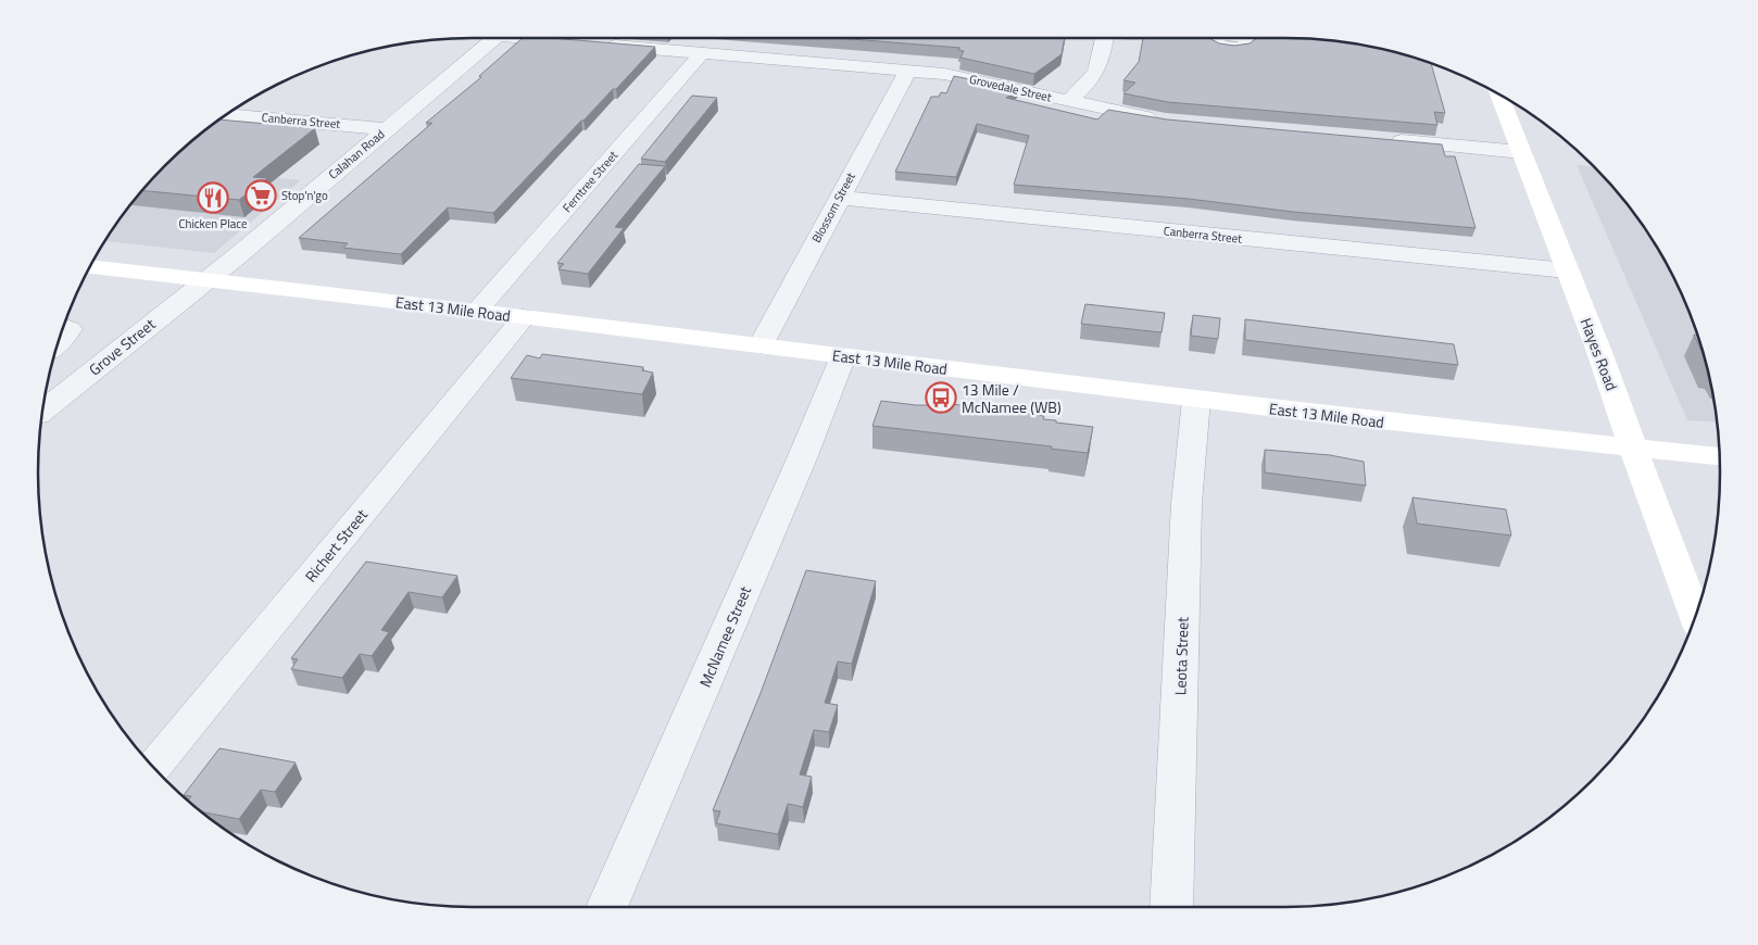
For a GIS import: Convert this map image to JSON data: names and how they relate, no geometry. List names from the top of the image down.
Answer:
{
  "streets": {
    "main road": ["East 13 Mile Road", "Hayes Road"],
    "street": [
      "Grovedale Street",
      "Canberra Street",
      "Calahan Road",
      "Ferntree Street",
      "Blossom Street",
      "Grove Street",
      "Richert Street",
      "McNamee Street",
      "Leota Street"
    ]
  },
  "crossings": [
    ["Grovedale Street", "Ferntree Street"],
    ["Grovedale Street", "Blossom Street"],
    ["Canberra Street", "Calahan Road"],
    ["Canberra Street", "Blossom Street"],
    ["Canberra Street", "Hayes Road"],
    ["Calahan Road", "East 13 Mile Road"],
    ["Calahan Road", "Grove Street"],
    ["Ferntree Street", "East 13 Mile Road"],
    ["Blossom Street", "East 13 Mile Road"],
    ["East 13 Mile Road", "Grove Street"],
    ["East 13 Mile Road", "Hayes Road"],
    ["East 13 Mile Road", "Richert Street"],
    ["East 13 Mile Road", "McNamee Street"],
    ["East 13 Mile Road", "Leota Street"]
  ],
  "places": {
    "supermarket": ["Stop'n'go"],
    "restaurant": ["Chicken Place"],
    "bus stop": ["13 Mile / McNamee (WB)"]
  }
}
